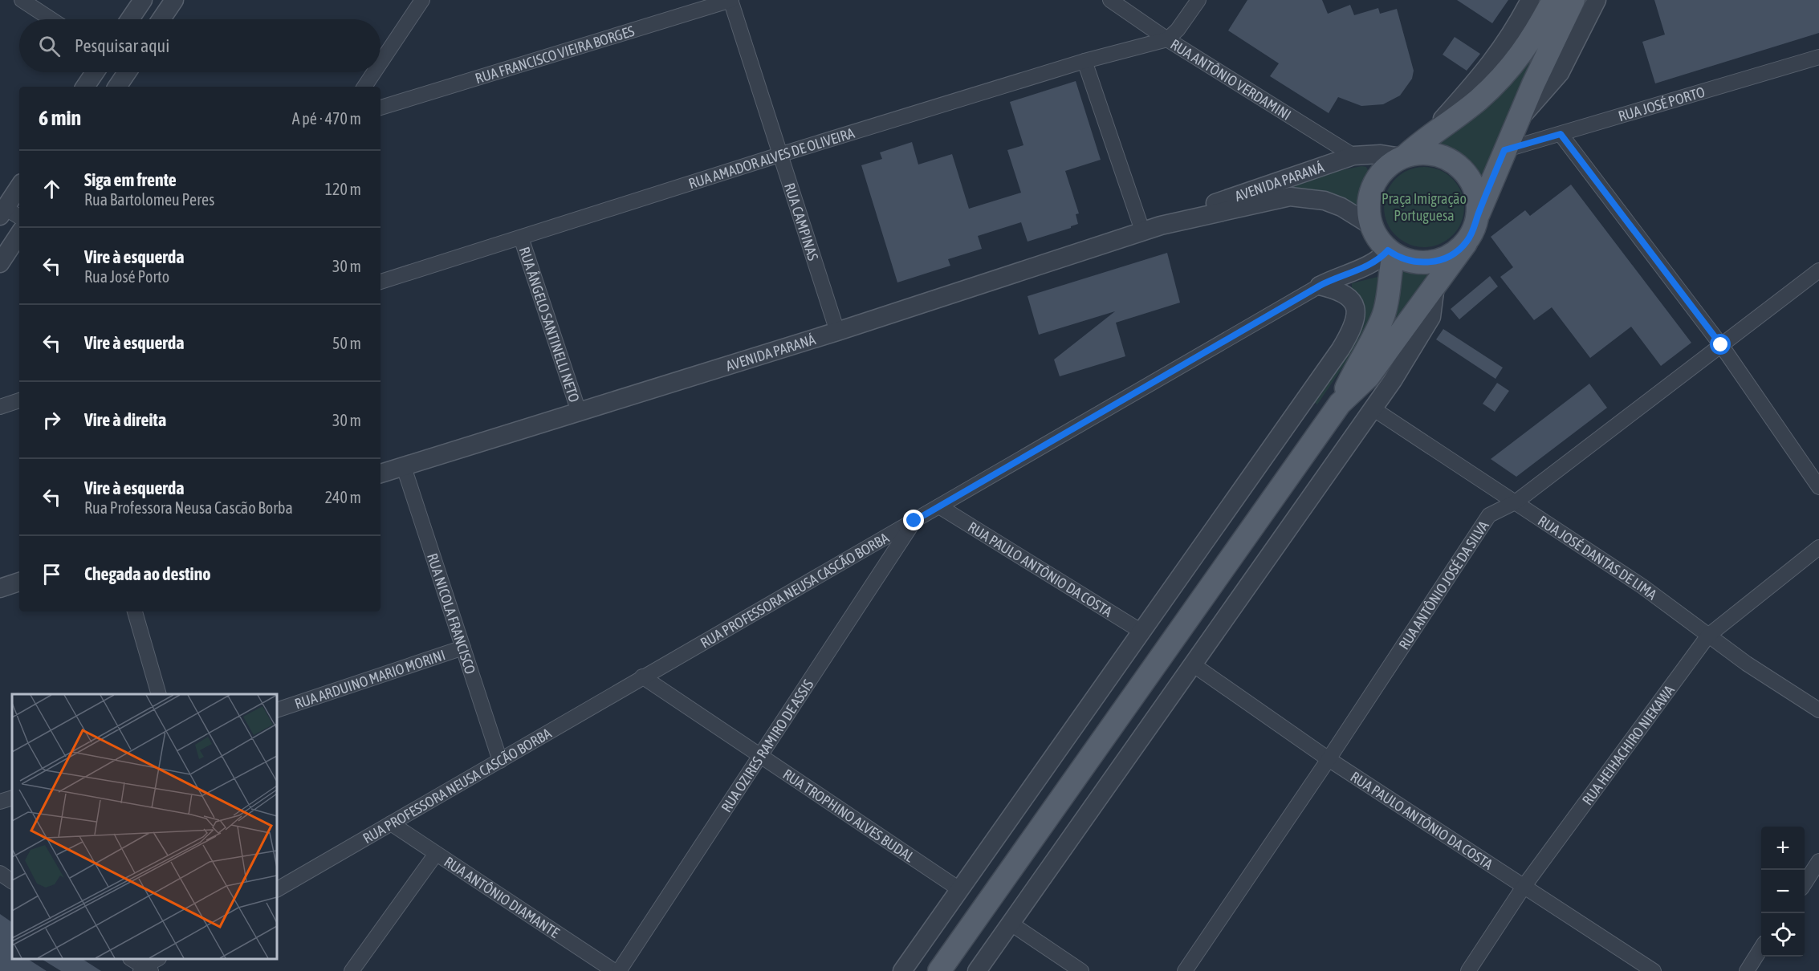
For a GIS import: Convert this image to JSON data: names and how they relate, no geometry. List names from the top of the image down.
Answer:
{
  "streets": {
    "street": [
      "RUA FRANCISCO VIEIRA BORGES",
      "RUA ANTÔNIO VERDAMINI",
      "RUA JOSÉ PORTO",
      "RUA AMADOR ALVES DE OLIVEIRA",
      "AVENIDA PARANÁ",
      "RUA CAMPINAS",
      "RUA ÂNGELO SANTINELLI NETO",
      "RUA JOSÉ DANTAS DE LIMA",
      "RUA PAULO ANTÔNIO DA COSTA",
      "RUA ANTÔNIO JOSÉ DA SILVA",
      "RUA PROFESSORA NEUSA CASCÃO BORBA",
      "RUA NICOLA FRANCISCO",
      "RUA ARDUINO MARIO MORINI",
      "RUA HEIHACHIRO NIEKAWA",
      "RUA OZIRES RAMIRO DE ASSIS",
      "RUA TROPHINO ALVES BUDAL",
      "RUA ANTÔNIO DIAMANTE"
    ]
  },
  "crossings": [
    ["RUA FRANCISCO VIEIRA BORGES", "RUA CAMPINAS"],
    ["RUA ANTÔNIO VERDAMINI", "RUA AMADOR ALVES DE OLIVEIRA"],
    ["RUA ANTÔNIO VERDAMINI", "AVENIDA PARANÁ"],
    ["RUA AMADOR ALVES DE OLIVEIRA", "RUA CAMPINAS"],
    ["RUA AMADOR ALVES DE OLIVEIRA", "RUA ÂNGELO SANTINELLI NETO"],
    ["AVENIDA PARANÁ", "RUA CAMPINAS"],
    ["AVENIDA PARANÁ", "RUA ÂNGELO SANTINELLI NETO"],
    ["AVENIDA PARANÁ", "RUA PROFESSORA NEUSA CASCÃO BORBA"],
    ["AVENIDA PARANÁ", "RUA NICOLA FRANCISCO"],
    ["RUA JOSÉ DANTAS DE LIMA", "RUA ANTÔNIO JOSÉ DA SILVA"],
    ["RUA JOSÉ DANTAS DE LIMA", "RUA HEIHACHIRO NIEKAWA"],
    ["RUA PAULO ANTÔNIO DA COSTA", "RUA ANTÔNIO JOSÉ DA SILVA"],
    ["RUA PAULO ANTÔNIO DA COSTA", "RUA PROFESSORA NEUSA CASCÃO BORBA"],
    ["RUA PAULO ANTÔNIO DA COSTA", "RUA HEIHACHIRO NIEKAWA"],
    ["RUA PROFESSORA NEUSA CASCÃO BORBA", "RUA NICOLA FRANCISCO"],
    ["RUA PROFESSORA NEUSA CASCÃO BORBA", "RUA OZIRES RAMIRO DE ASSIS"],
    ["RUA PROFESSORA NEUSA CASCÃO BORBA", "RUA TROPHINO ALVES BUDAL"],
    ["RUA PROFESSORA NEUSA CASCÃO BORBA", "RUA ANTÔNIO DIAMANTE"],
    ["RUA NICOLA FRANCISCO", "RUA ARDUINO MARIO MORINI"],
    ["RUA OZIRES RAMIRO DE ASSIS", "RUA TROPHINO ALVES BUDAL"]
  ],
  "parks": ["Praça Imigração Portuguesa"],
  "page": {
    "search": "Pesquisar aqui",
    "heading": ["6 min", "A pé · 470 m"],
    "list": [
      ["Siga em frente", "Rua Bartolomeu Peres", "120 m"],
      ["Vire à esquerda", "Rua José Porto", "30 m"],
      ["Vire à esquerda", "50 m"],
      ["Vire à direita", "30 m"],
      ["Vire à esquerda", "Rua Professora Neusa Cascão Borba", "240 m"],
      "Chegada ao destino"
    ],
    "map_buttons": ["+", "−"]
  }
}
